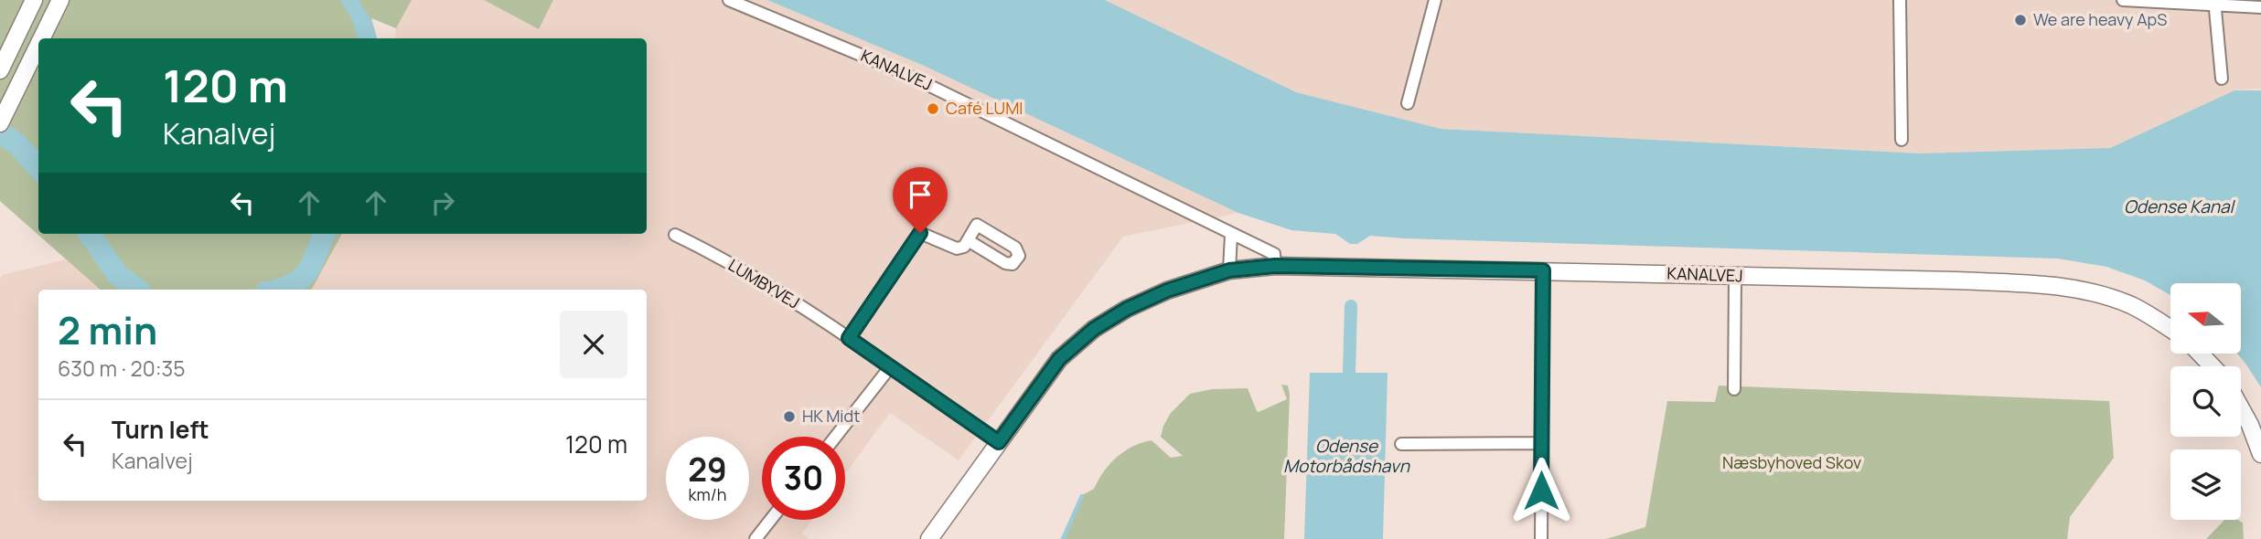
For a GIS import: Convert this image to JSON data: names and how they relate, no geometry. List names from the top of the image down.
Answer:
{
  "streets": {
    "street": ["KANALVEJ", "LUMBYVEJ"]
  },
  "water": ["Odense Kanal", "Odense Motorbådshavn"],
  "parks": ["Næsbyhoved Skov"],
  "places": ["We are heavy ApS", "Café LUMI", "HK Midt"],
  "north": "left",
  "page": {
    "turn": ["120 m", "Kanalvej"],
    "heading": ["2 min", "630 m · 20:35"],
    "list": [
      {
        "name": "Turn left",
        "note": "Kanalvej",
        "value": "120 m"
      }
    ],
    "speed": "29 km/h",
    "limit": "30"
  }
}
